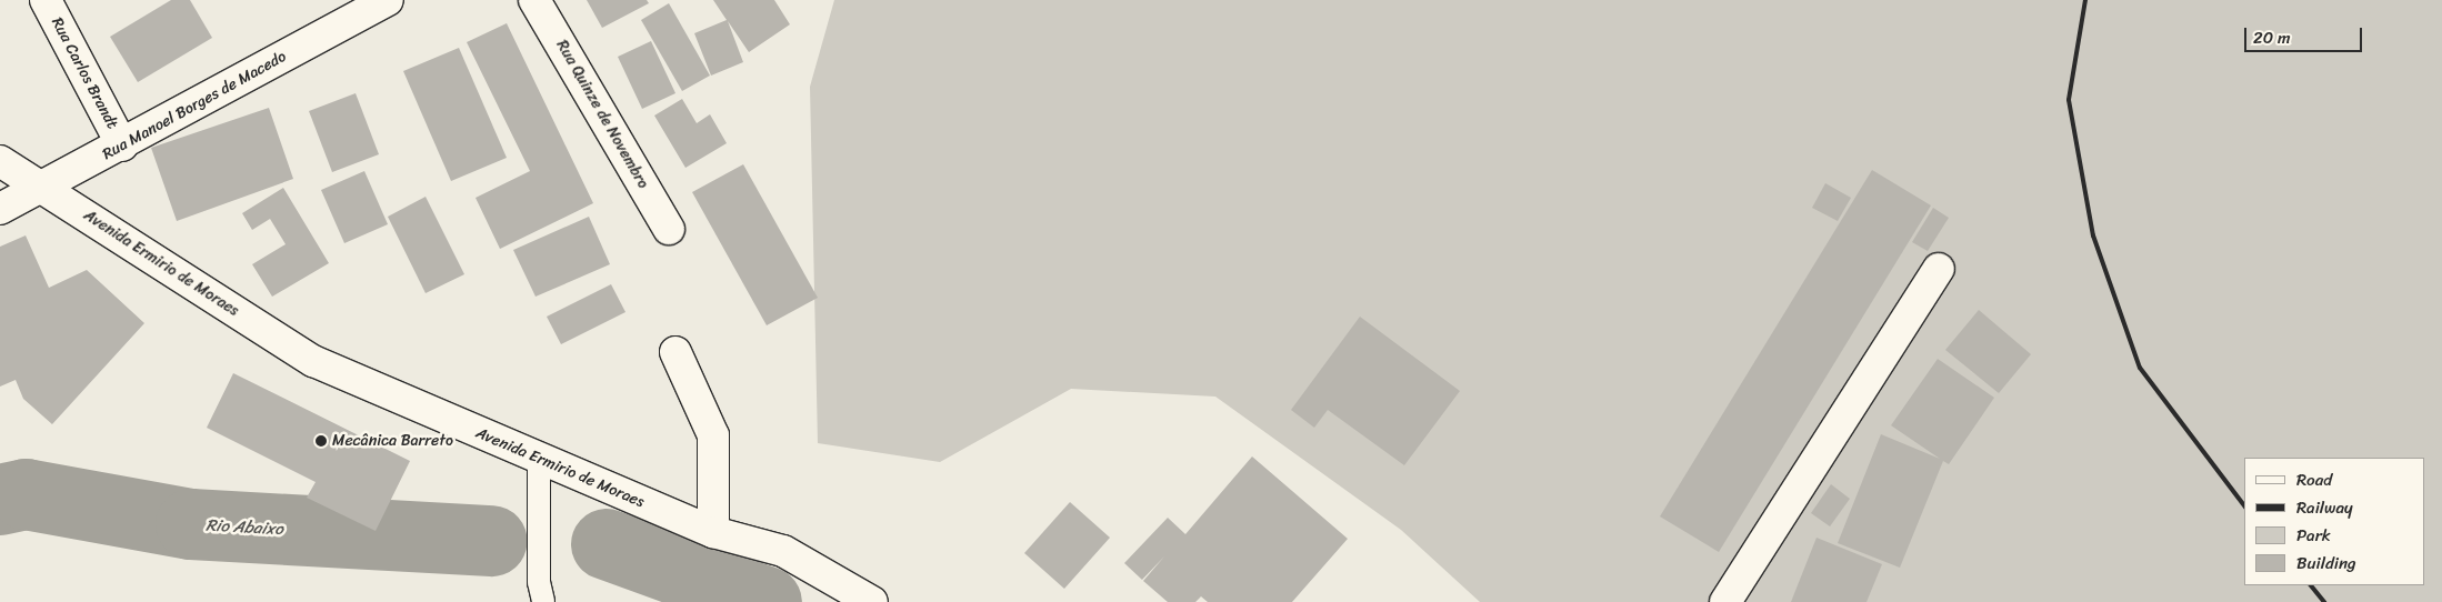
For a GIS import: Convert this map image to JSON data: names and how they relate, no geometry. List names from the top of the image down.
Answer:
{
  "streets": {
    "street": [
      "Rua Carlos Brandt",
      "Rua Manoel Borges de Macedo",
      "Rua Quinze de Novembro",
      "Avenida Ermirio de Moraes"
    ]
  },
  "crossings": [
    ["Rua Carlos Brandt", "Rua Manoel Borges de Macedo"],
    ["Rua Manoel Borges de Macedo", "Avenida Ermirio de Moraes"]
  ],
  "water": ["Rio Abaixo"],
  "places": ["Mecânica Barreto"],
  "legend": [
    "Road",
    "Railway",
    "Park",
    "Building"
  ],
  "scale_bar": "20 m"
}
